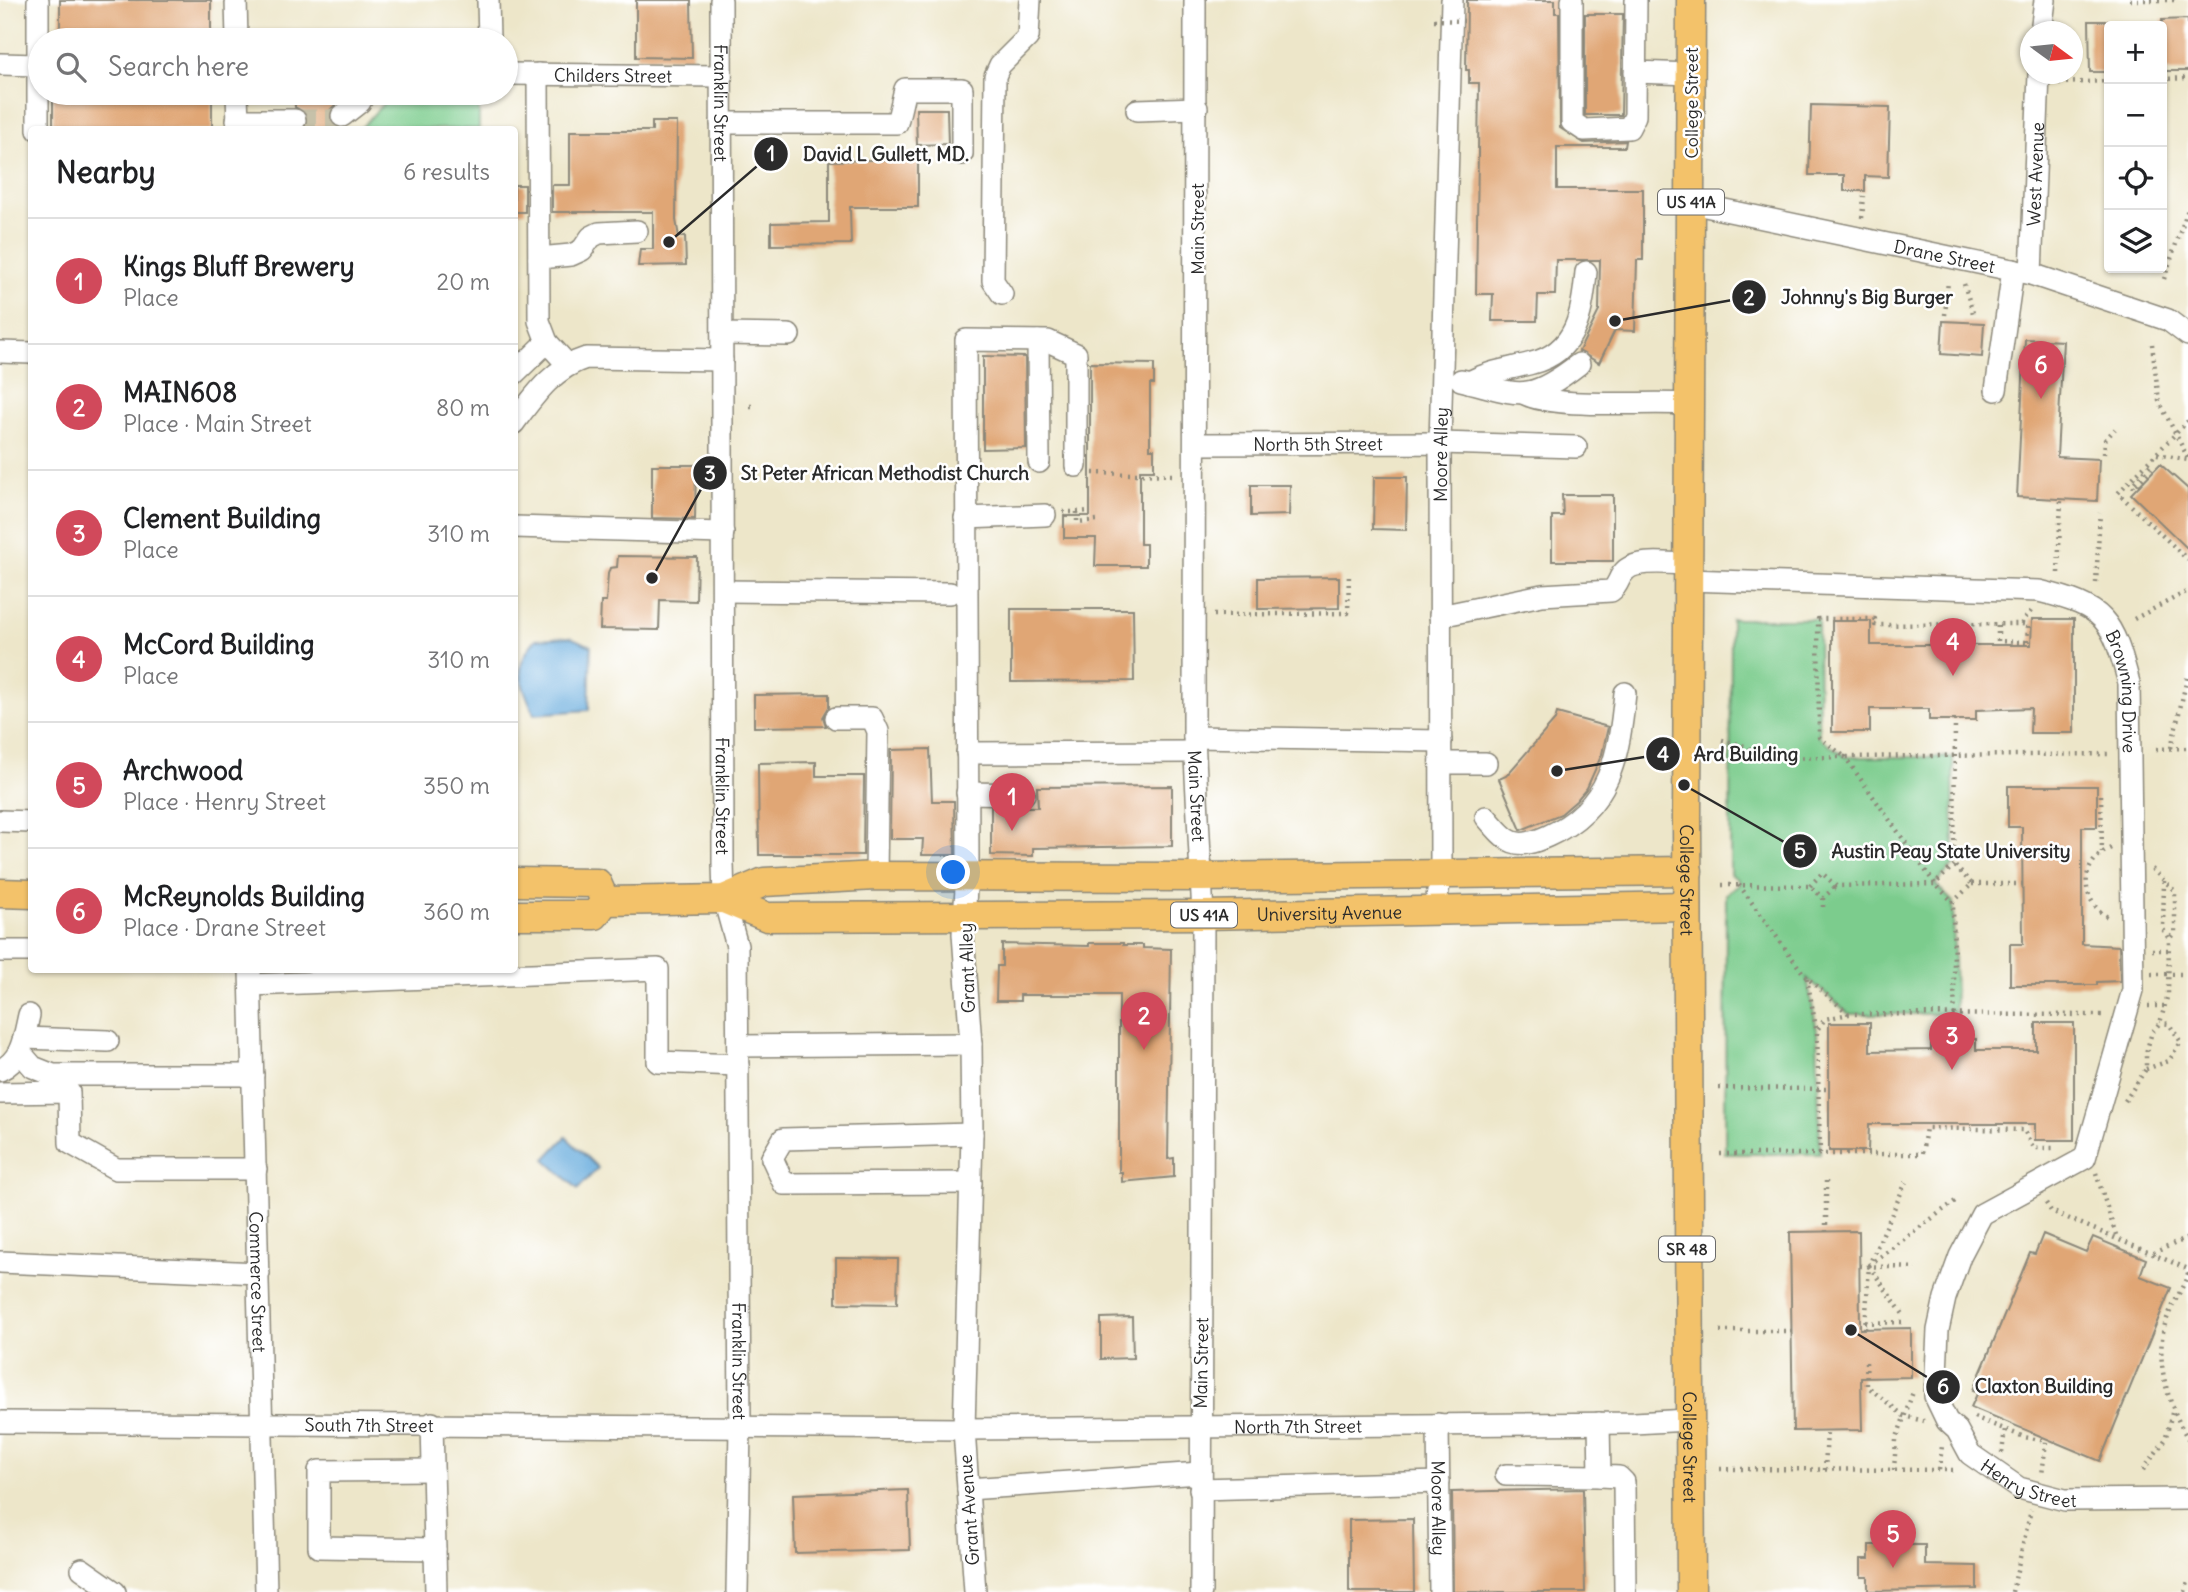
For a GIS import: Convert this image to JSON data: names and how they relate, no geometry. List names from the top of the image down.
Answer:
{
  "streets": {
    "main road": [
      "College Street",
      "US 41A",
      "University Avenue",
      "SR 48"
    ],
    "street": [
      "Childers Street",
      "Franklin Street",
      "West Avenue",
      "Main Street",
      "Drane Street",
      "North 5th Street",
      "Moore Alley",
      "Browning Drive",
      "Grant Alley",
      "Commerce Street",
      "South 7th Street",
      "North 7th Street",
      "Henry Street",
      "Grant Avenue"
    ]
  },
  "crossings": [
    ["Childers Street", "Franklin Street"],
    ["College Street", "Drane Street"],
    ["College Street", "Browning Drive"],
    ["College Street", "University Avenue"],
    ["College Street", "North 7th Street"],
    ["Franklin Street", "University Avenue"],
    ["Franklin Street", "South 7th Street"],
    ["Franklin Street", "North 7th Street"],
    ["West Avenue", "Drane Street"],
    ["Main Street", "North 5th Street"],
    ["Main Street", "University Avenue"],
    ["Main Street", "North 7th Street"],
    ["North 5th Street", "Moore Alley"],
    ["Moore Alley", "Browning Drive"],
    ["Moore Alley", "University Avenue"],
    ["Moore Alley", "North 7th Street"],
    ["Browning Drive", "Henry Street"],
    ["University Avenue", "Grant Alley"],
    ["Grant Alley", "North 7th Street"],
    ["Grant Alley", "Grant Avenue"],
    ["Commerce Street", "South 7th Street"],
    ["South 7th Street", "North 7th Street"],
    ["North 7th Street", "Grant Avenue"]
  ],
  "places": [
    "David L Gullett, MD.",
    "Johnny's Big Burger",
    "St Peter African Methodist Church",
    "Ard Building",
    "Austin Peay State University",
    "Claxton Building"
  ],
  "north": "right",
  "page": {
    "map_buttons": ["+", "−"],
    "search": "Search here",
    "heading": ["Nearby", "6 results"],
    "list": [
      {
        "mark": "1",
        "name": "Kings Bluff Brewery",
        "note": "Place",
        "value": "20 m"
      },
      {
        "mark": "2",
        "name": "MAIN608",
        "note": "Place · Main Street",
        "value": "80 m"
      },
      {
        "mark": "3",
        "name": "Clement Building",
        "note": "Place",
        "value": "310 m"
      },
      {
        "mark": "4",
        "name": "McCord Building",
        "note": "Place",
        "value": "310 m"
      },
      {
        "mark": "5",
        "name": "Archwood",
        "note": "Place · Henry Street",
        "value": "350 m"
      },
      {
        "mark": "6",
        "name": "McReynolds Building",
        "note": "Place · Drane Street",
        "value": "360 m"
      }
    ],
    "pins": [
      "6",
      "4",
      "1",
      "2",
      "3",
      "5"
    ]
  }
}
